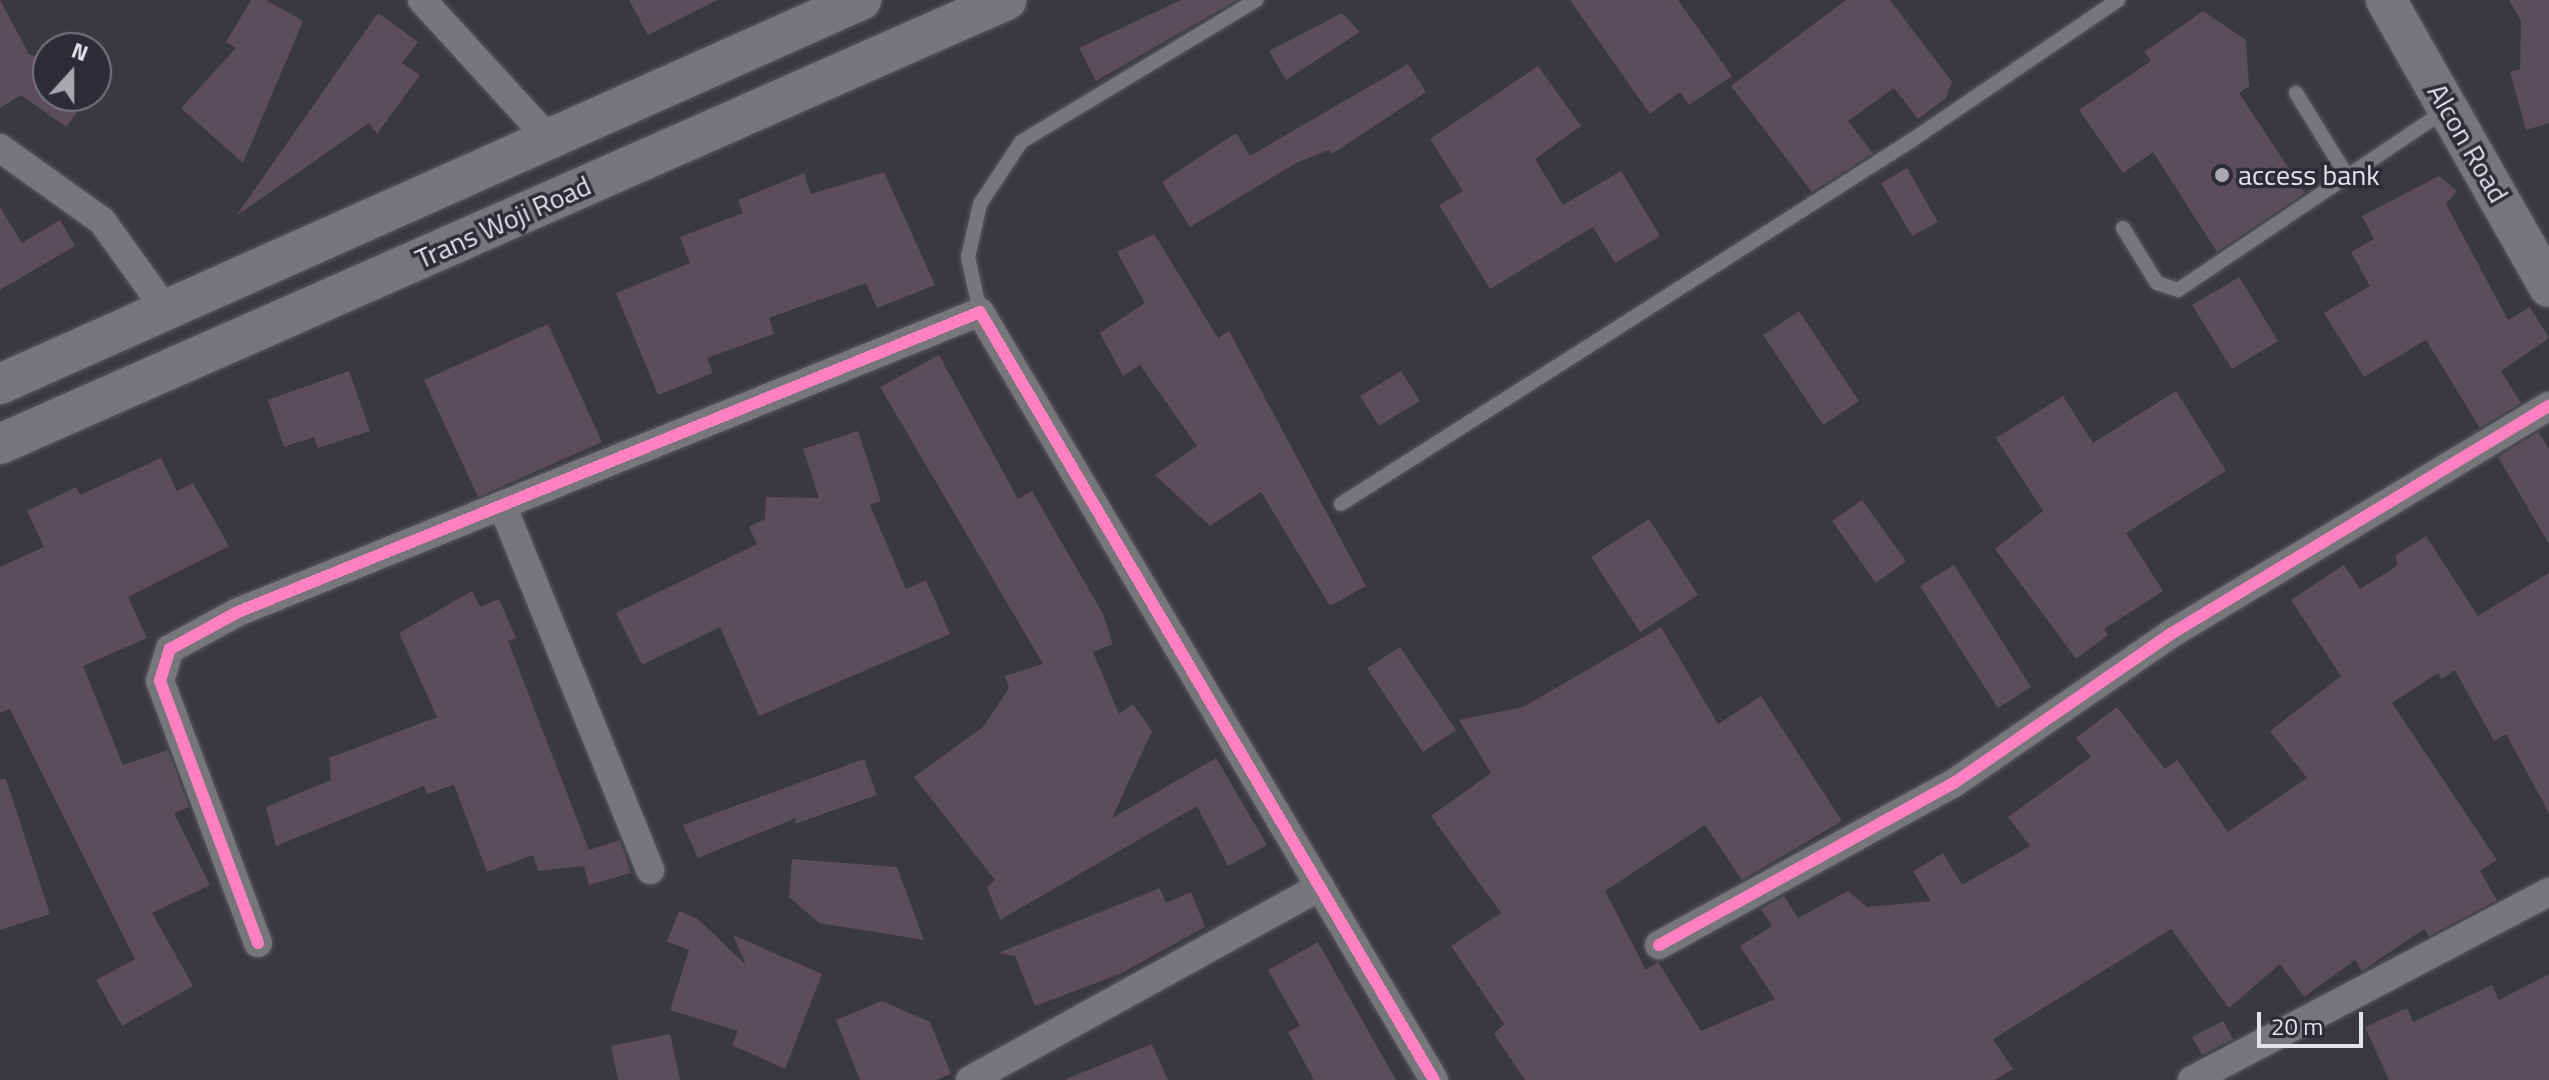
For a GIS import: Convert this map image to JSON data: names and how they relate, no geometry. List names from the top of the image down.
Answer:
{
  "streets": {
    "main road": ["Alcon Road", "Trans Woji Road"]
  },
  "places": ["access bank"],
  "scale_bar": "20 m",
  "north": "top"
}
